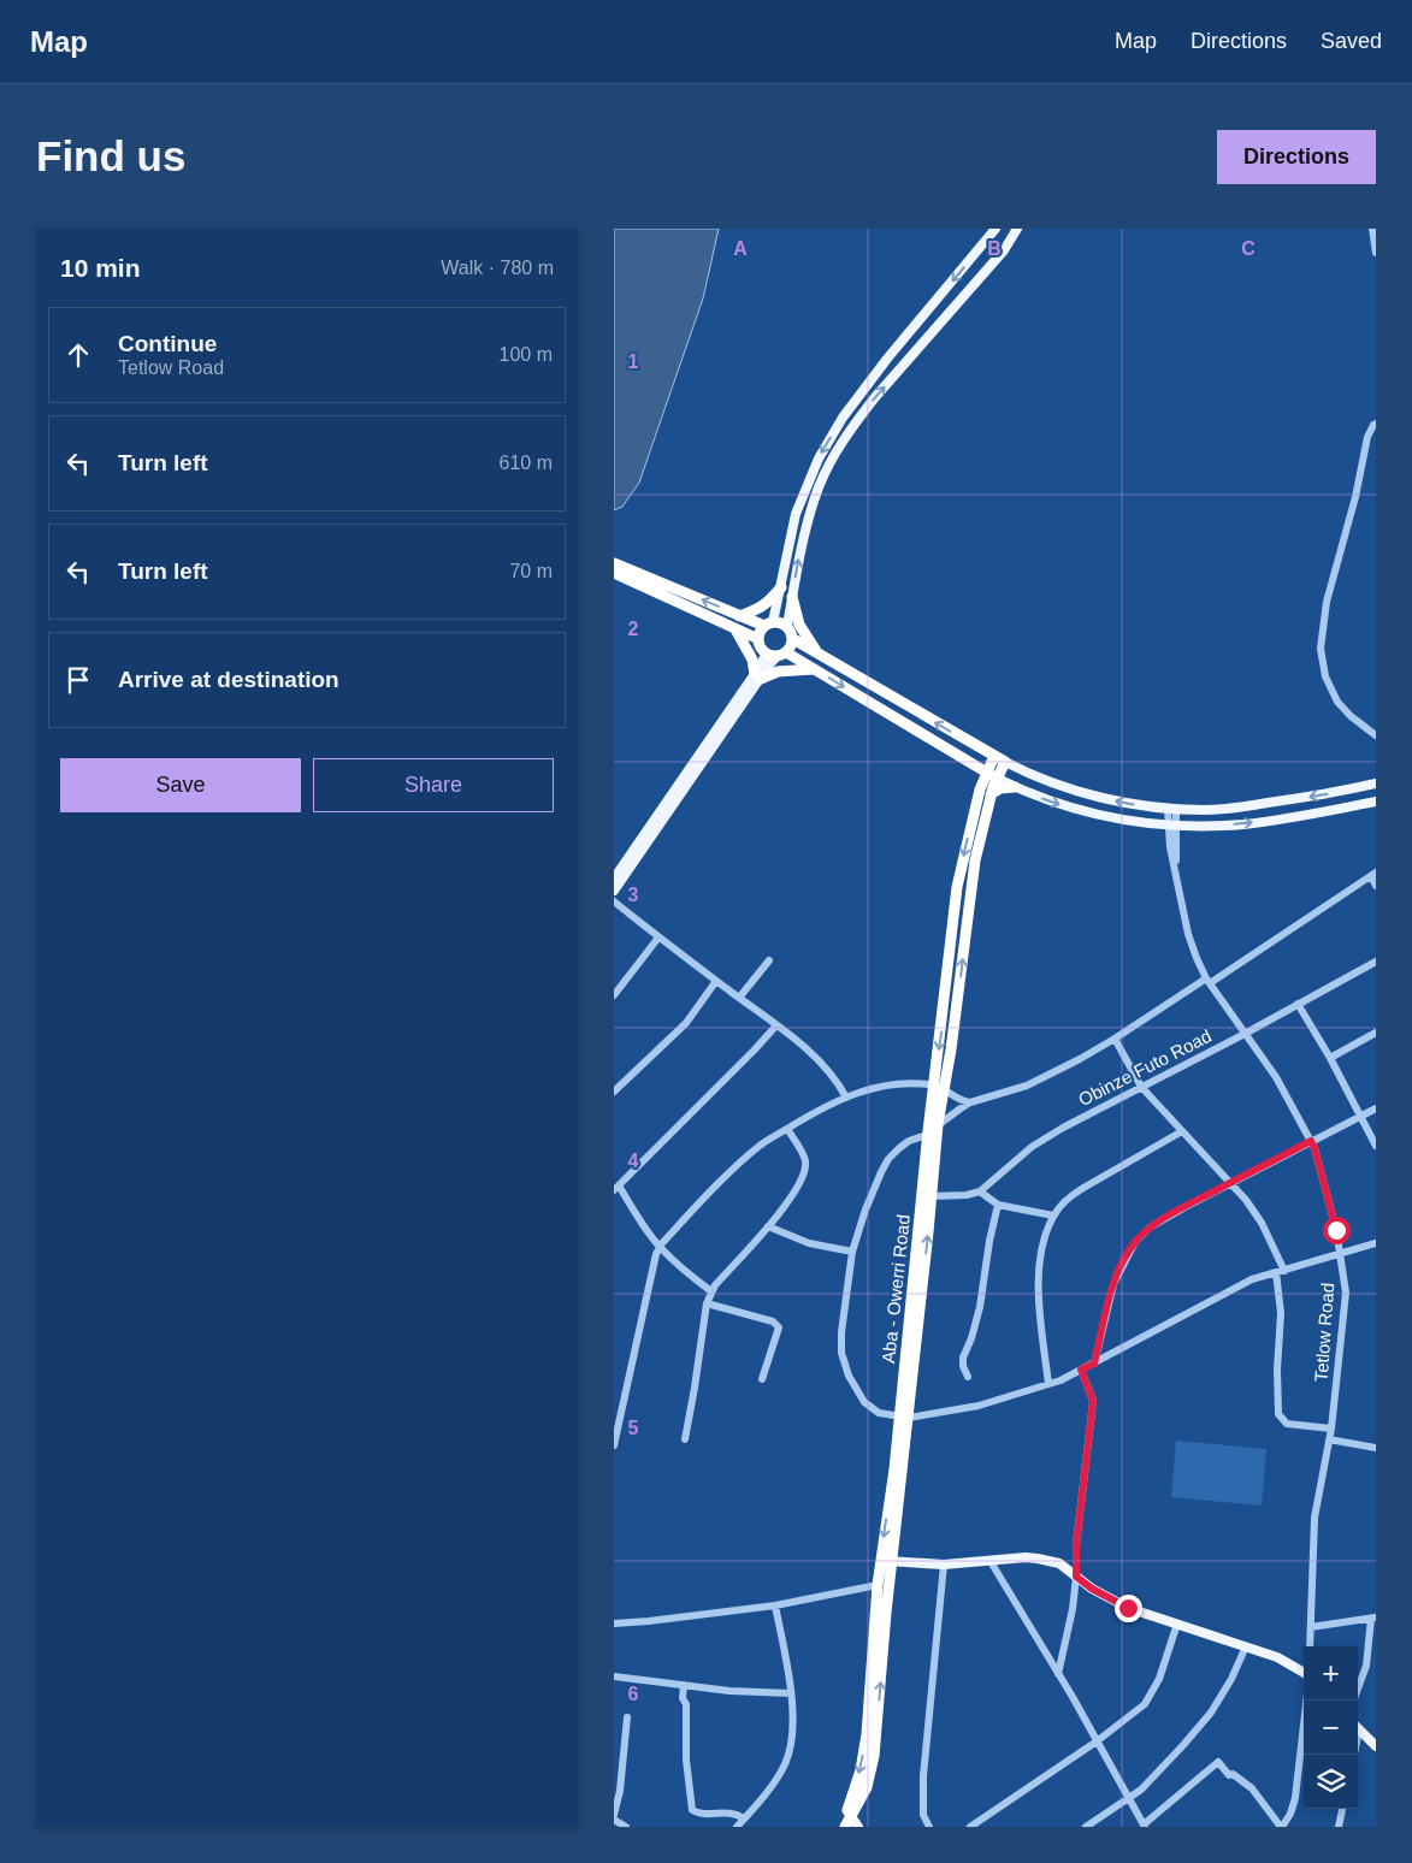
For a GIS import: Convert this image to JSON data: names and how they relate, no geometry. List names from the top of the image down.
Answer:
{
  "streets": {
    "highway": ["Aba - Owerri Road"],
    "street": ["Obinze Futo Road", "Tetlow Road"]
  },
  "crossings": [
    ["Obinze Futo Road", "Tetlow Road"]
  ],
  "page": {
    "header": "Map",
    "nav": ["Map", "Directions", "Saved"],
    "buttons": [
      "Directions",
      ["Save", "Share"]
    ],
    "title": "Find us",
    "heading": ["10 min", "Walk · 780 m"],
    "list": [
      ["Continue", "Tetlow Road", "100 m"],
      ["Turn left", "610 m"],
      ["Turn left", "70 m"],
      "Arrive at destination"
    ],
    "map_buttons": ["+", "−"]
  },
  "grid": {
    "columns": ["A", "B", "C"],
    "rows": [
      "1",
      "2",
      "3",
      "4",
      "5",
      "6"
    ]
  }
}
